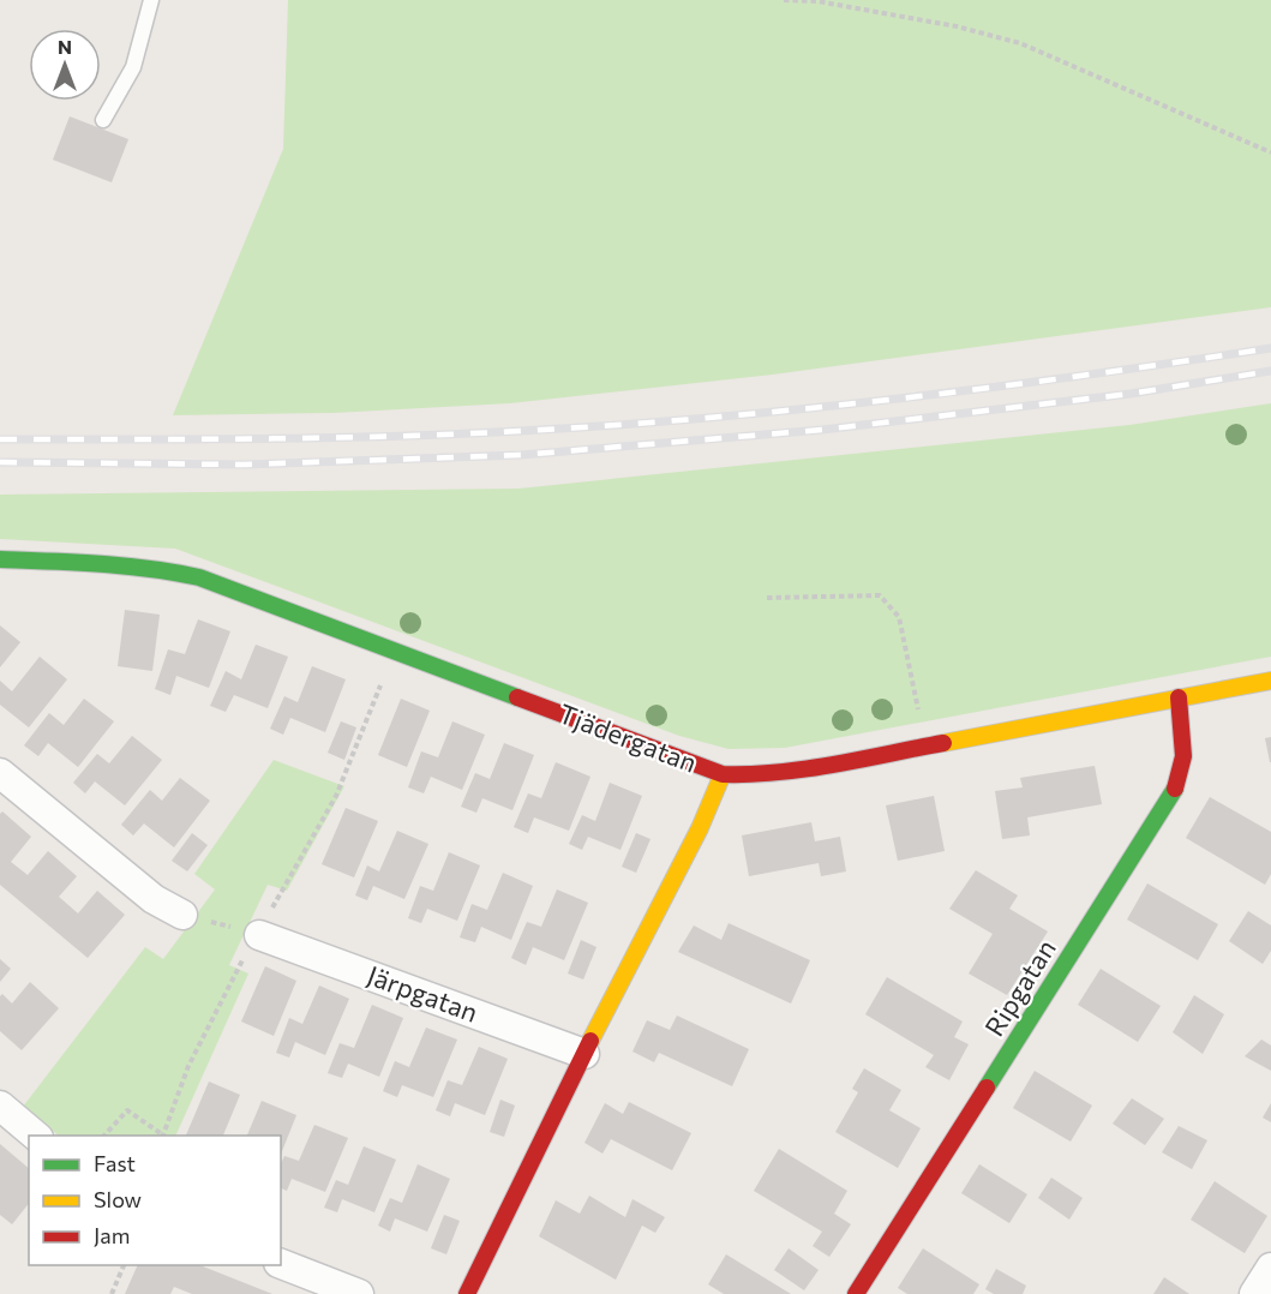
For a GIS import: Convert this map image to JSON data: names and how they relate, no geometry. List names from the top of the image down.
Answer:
{
  "streets": {
    "street": ["Tjädergatan", "Ripgatan", "Järpgatan"]
  },
  "crossings": [
    ["Tjädergatan", "Ripgatan"]
  ],
  "legend": ["Fast", "Slow", "Jam"],
  "north": "top"
}
